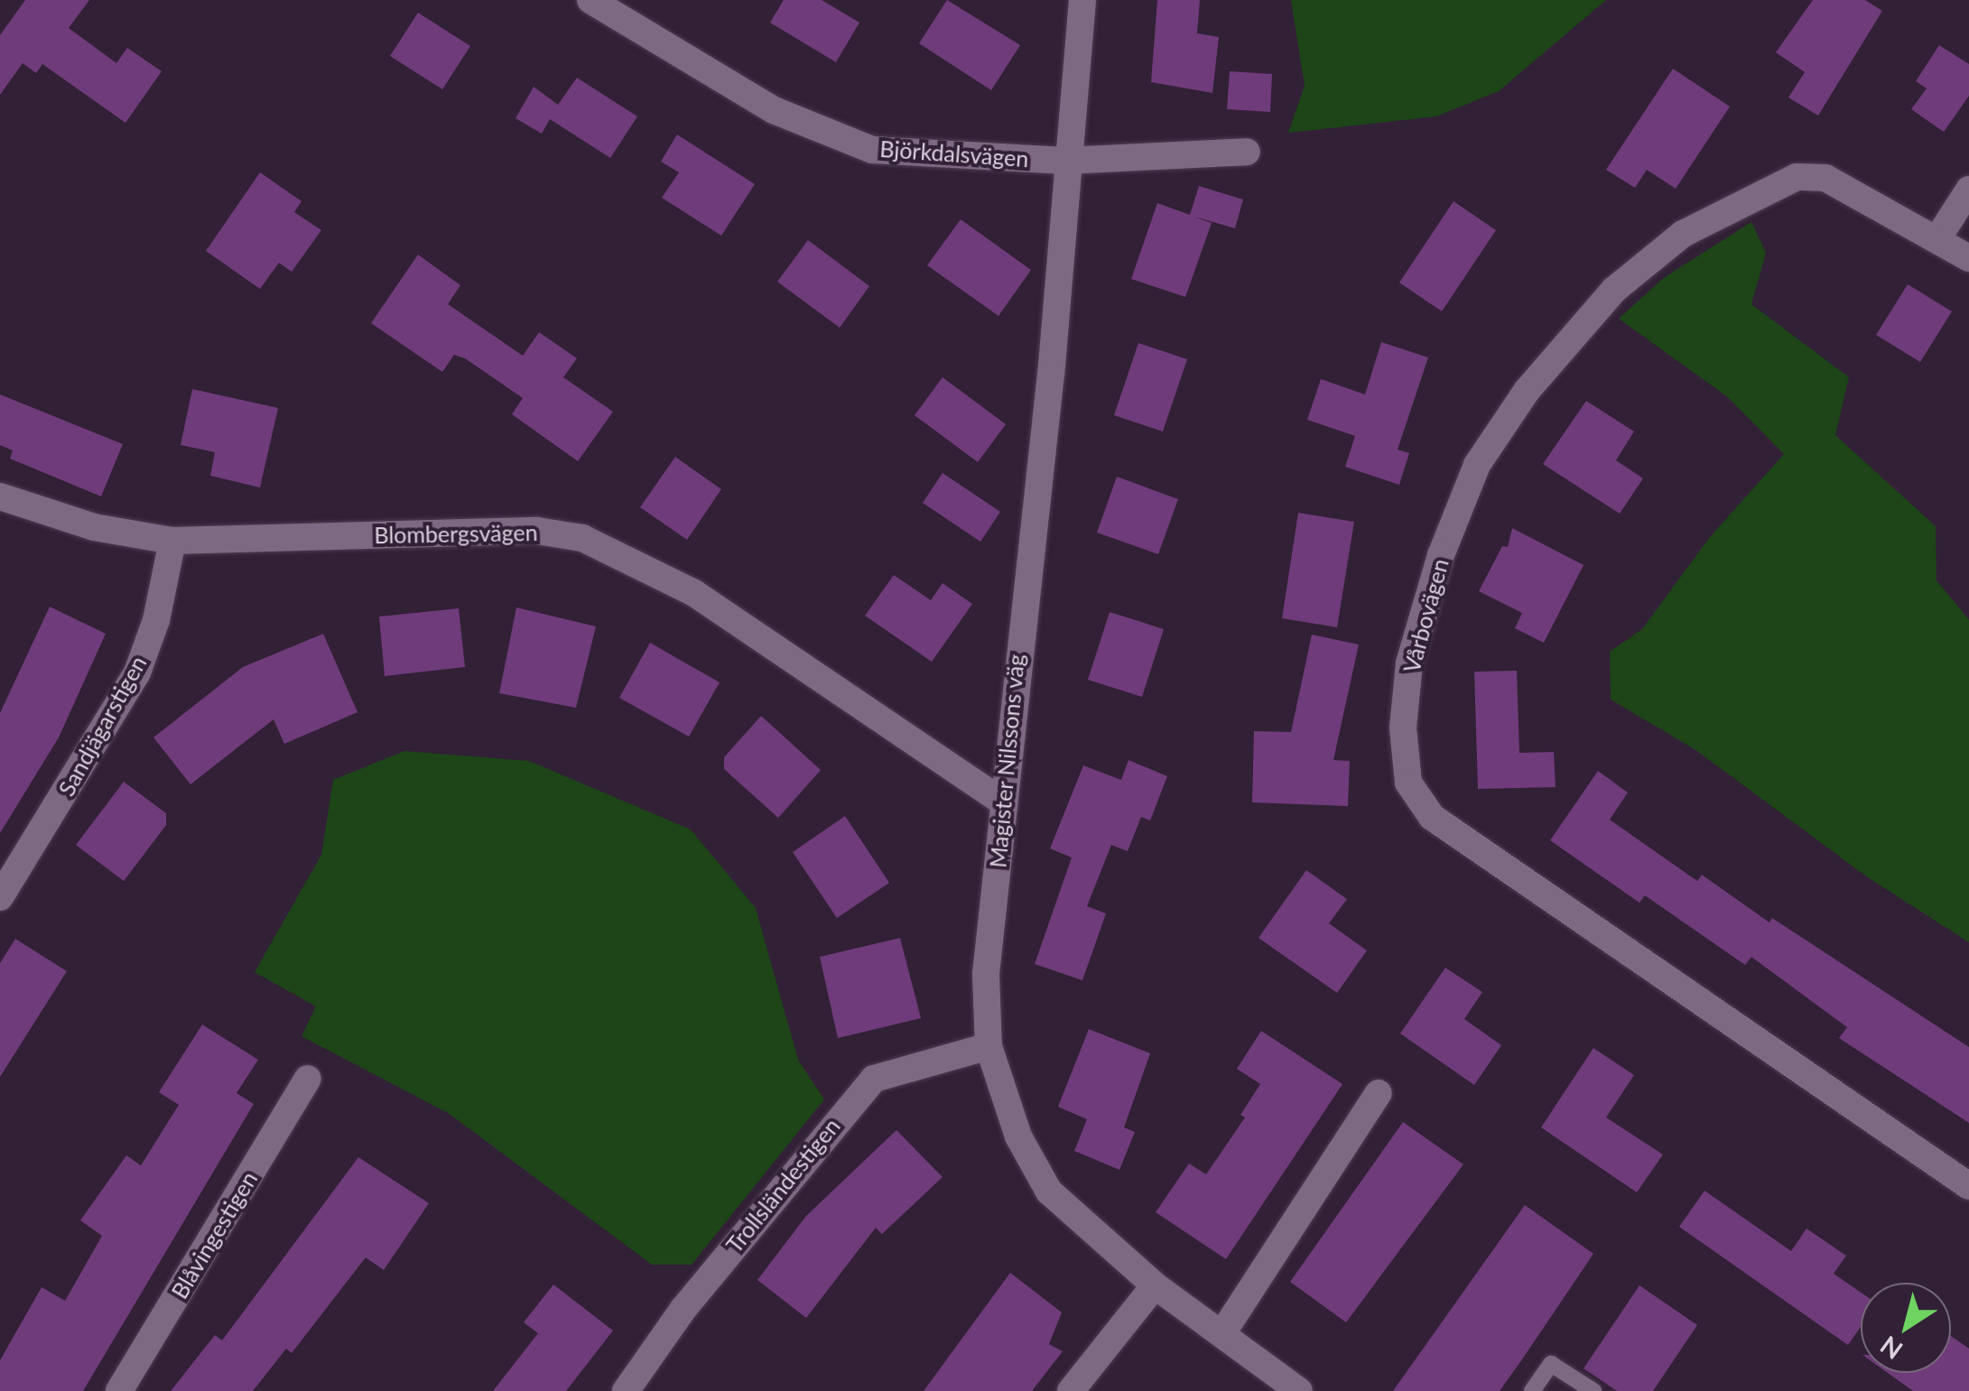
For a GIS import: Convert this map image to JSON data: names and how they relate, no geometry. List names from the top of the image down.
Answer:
{
  "streets": {
    "street": [
      "Björkdalsvägen",
      "Blombergsvägen",
      "Vårbovägen",
      "Sandjägarstigen",
      "Magister Nilssons väg",
      "Trollsländestigen",
      "Blåvingestigen"
    ]
  },
  "crossings": [
    ["Björkdalsvägen", "Magister Nilssons väg"],
    ["Blombergsvägen", "Sandjägarstigen"],
    ["Blombergsvägen", "Magister Nilssons väg"],
    ["Magister Nilssons väg", "Trollsländestigen"]
  ],
  "north": "bottom left"
}
